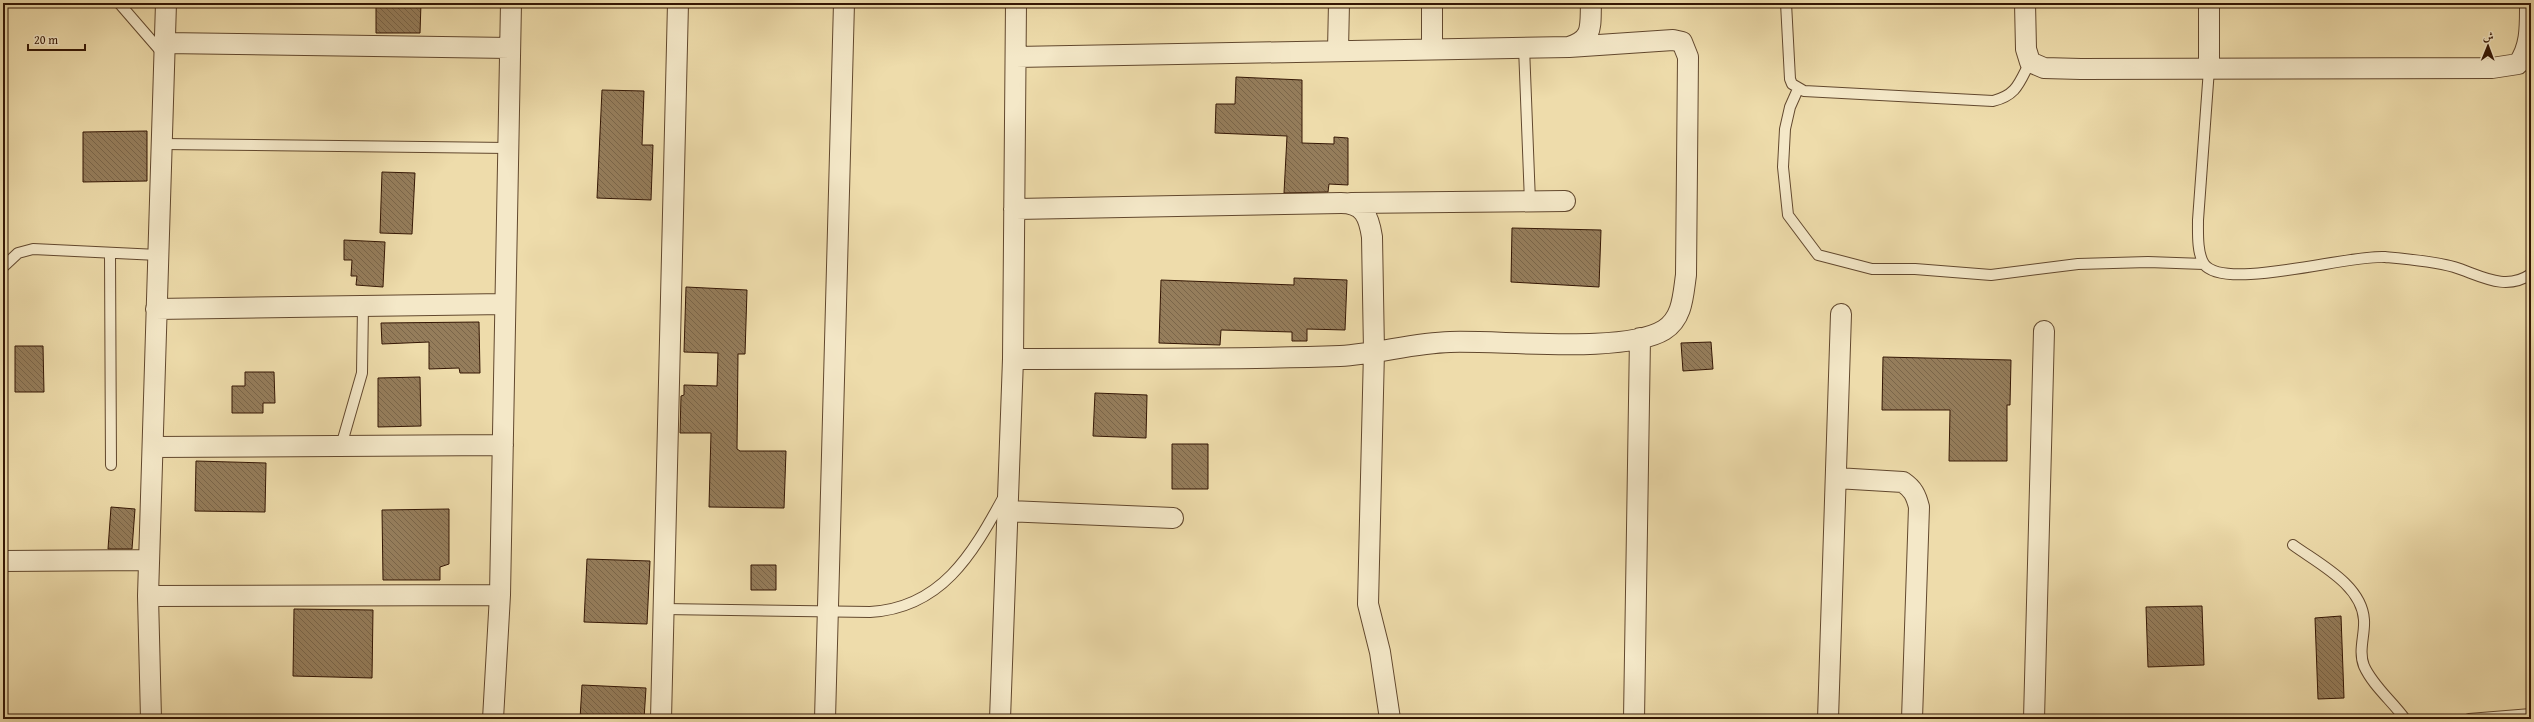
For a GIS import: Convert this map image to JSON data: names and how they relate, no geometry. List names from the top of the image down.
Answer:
{
  "scale_bar": "20 m",
  "north": "top"
}
